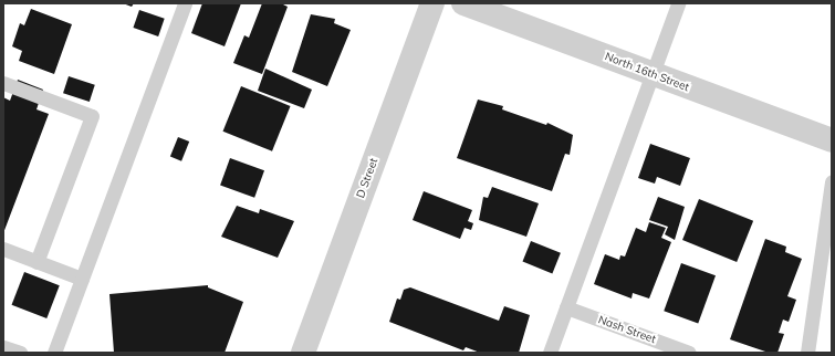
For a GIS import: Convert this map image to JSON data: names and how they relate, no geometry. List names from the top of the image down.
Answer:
{
  "streets": {
    "street": ["North 16th Street", "D Street"],
    "lane": ["Nash Street"]
  }
}
